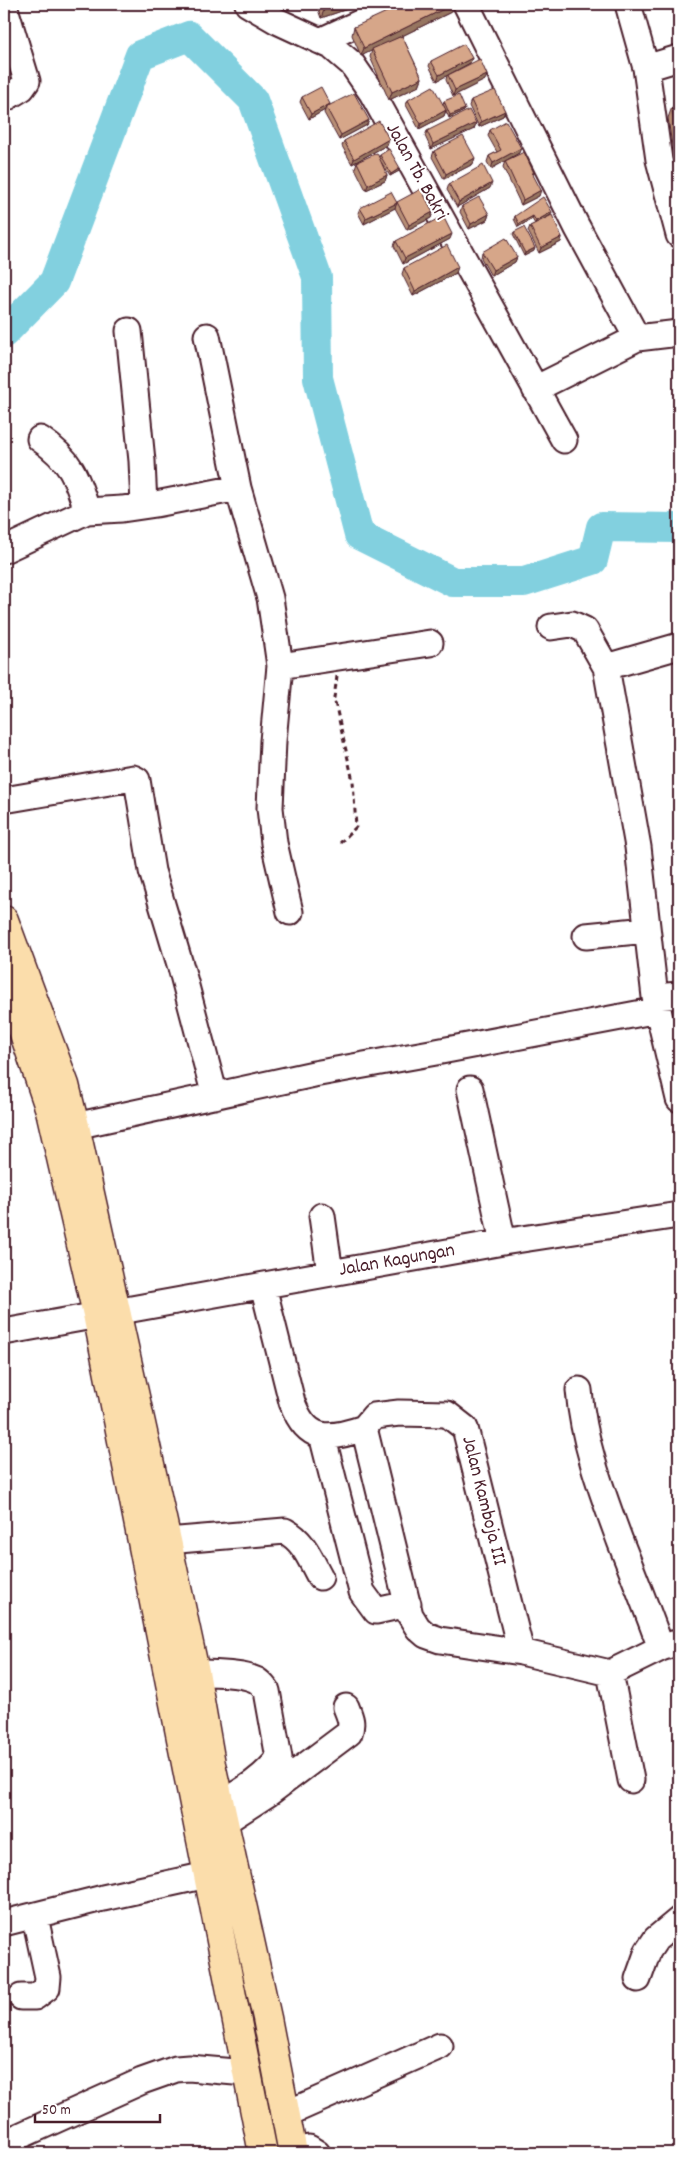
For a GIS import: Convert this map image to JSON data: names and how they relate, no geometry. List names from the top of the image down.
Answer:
{
  "streets": {
    "street": ["Jalan Tb. Bakri", "Jalan Kagungan", "Jalan Kamboja III"]
  },
  "scale_bar": "50 m"
}
